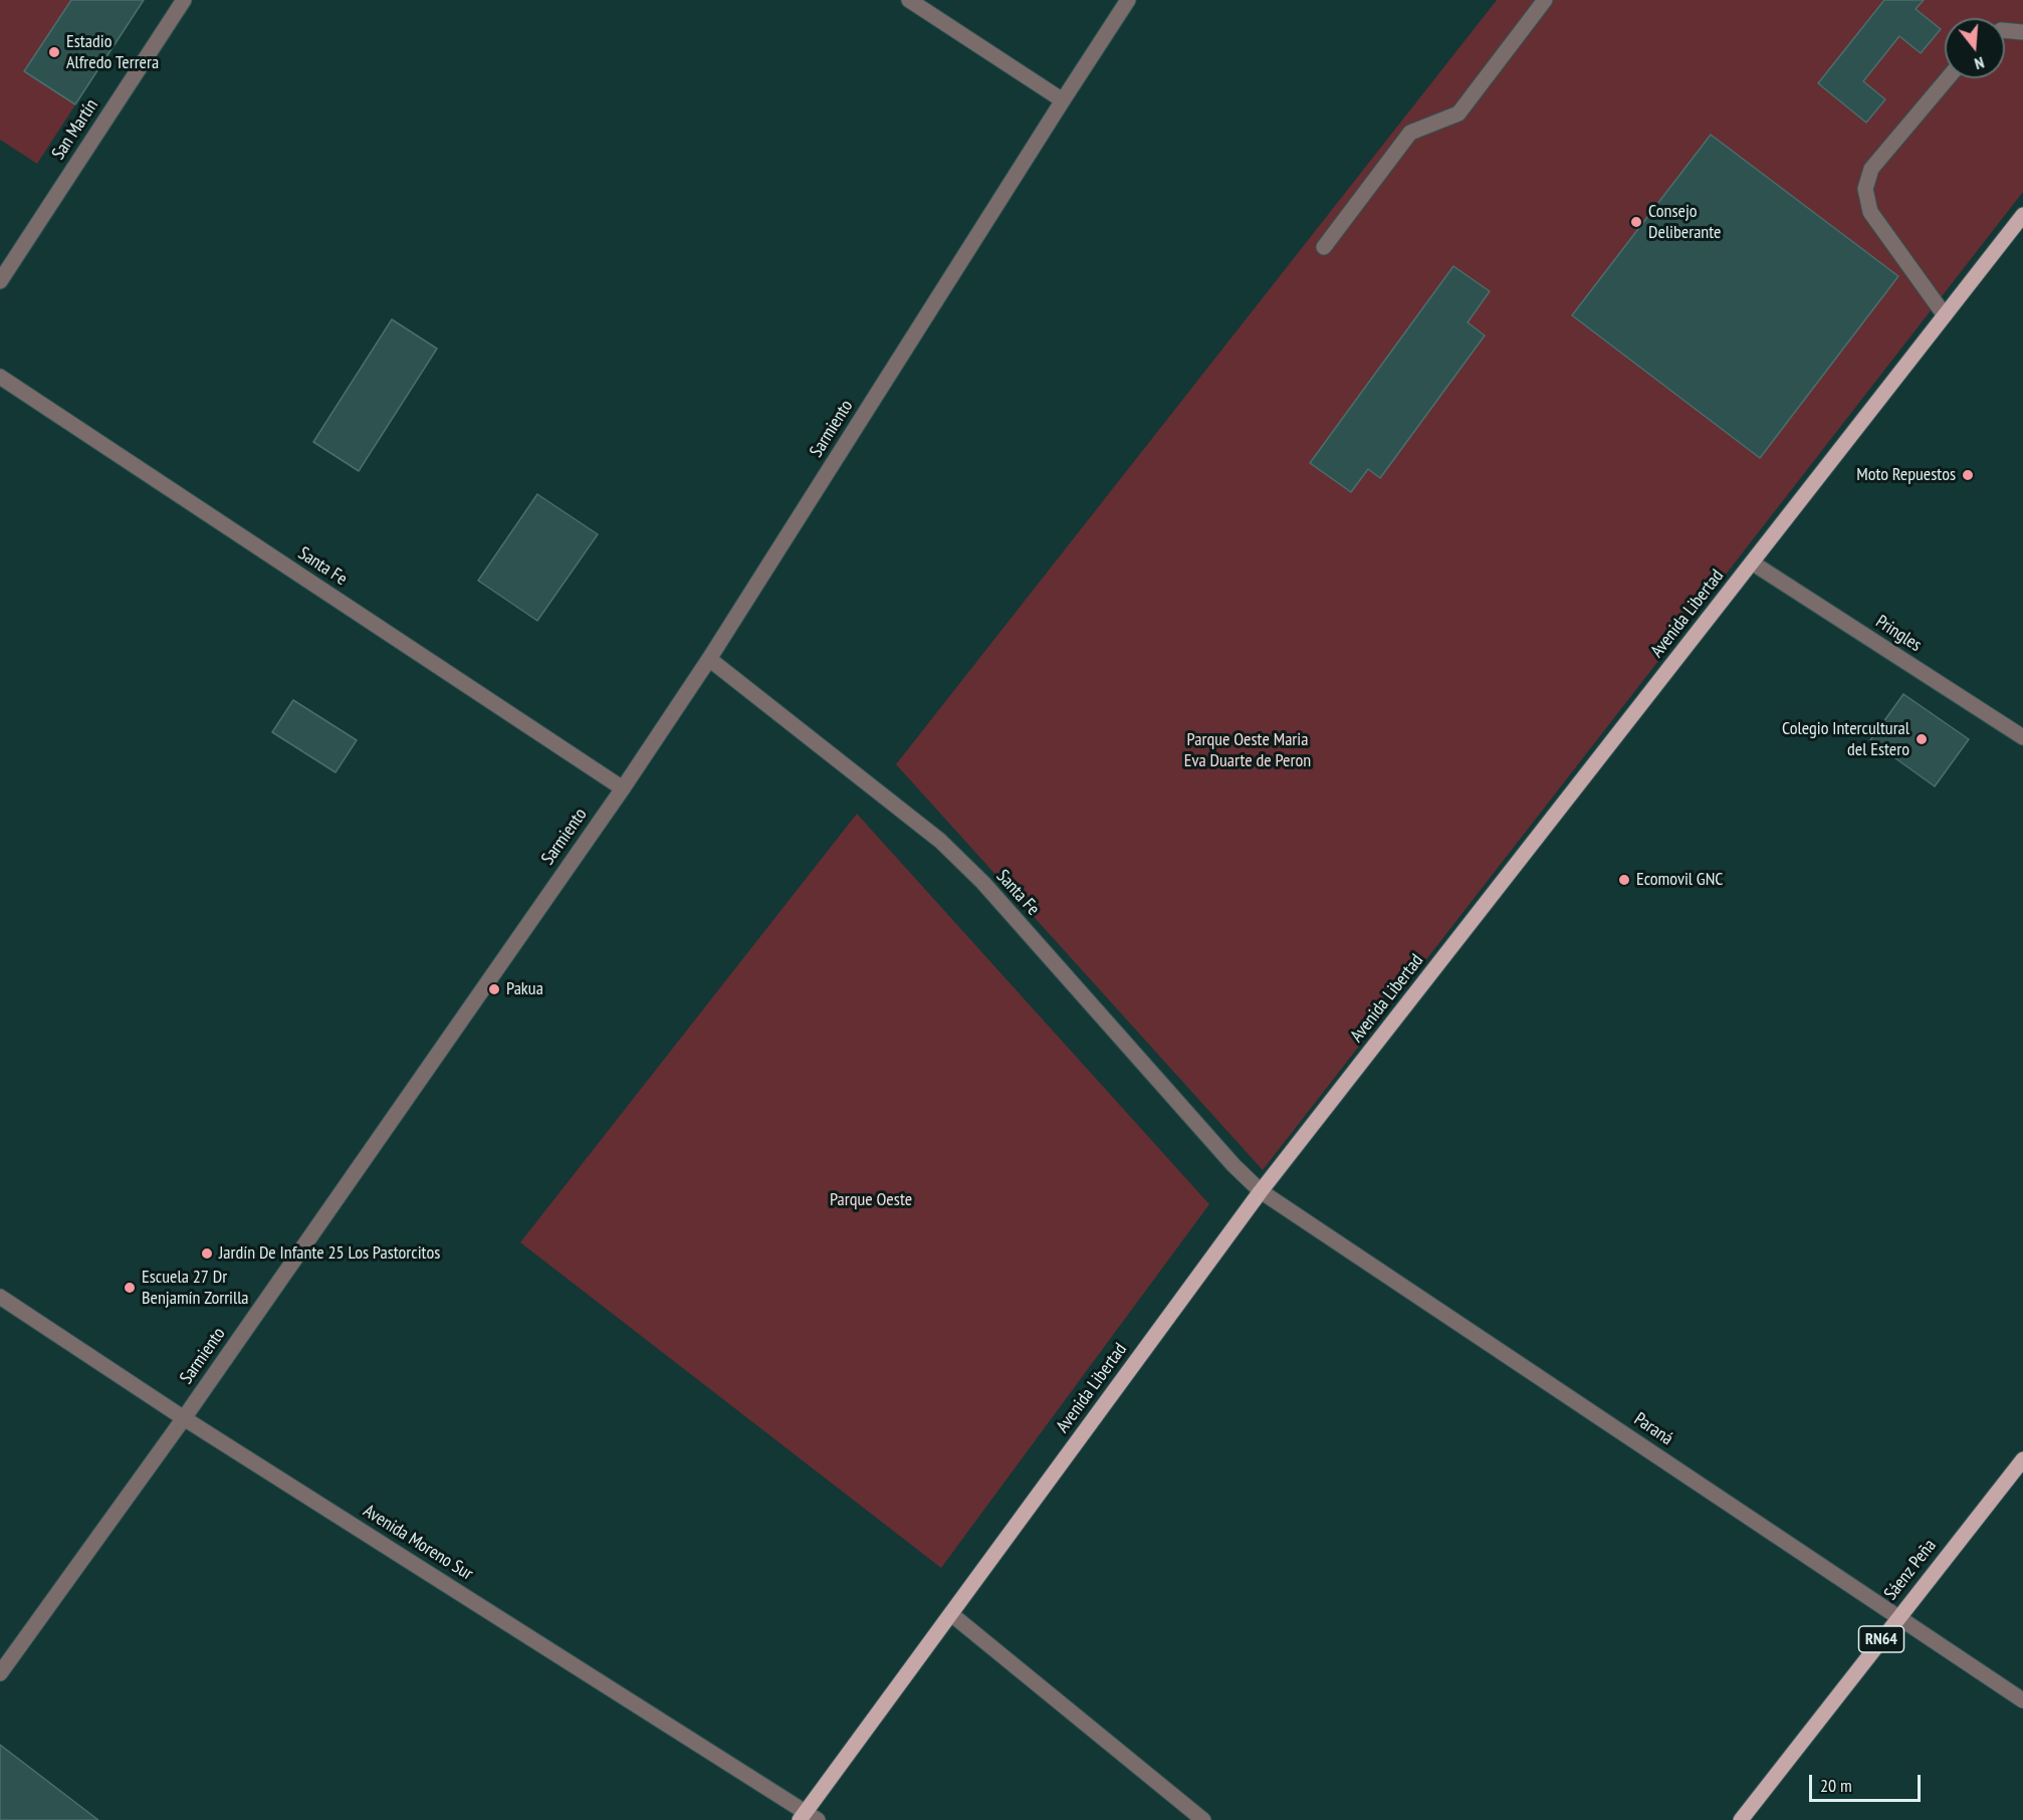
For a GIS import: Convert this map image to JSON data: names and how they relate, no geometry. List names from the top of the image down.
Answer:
{
  "streets": {
    "main road": ["Avenida Libertad", "Sáenz Peña", "RN64"],
    "street": [
      "San Martín",
      "Sarmiento",
      "Santa Fe",
      "Pringles",
      "Paraná",
      "Avenida Moreno Sur"
    ]
  },
  "crossings": [
    ["Sarmiento", "Santa Fe"],
    ["Sarmiento", "Avenida Moreno Sur"],
    ["Santa Fe", "Avenida Libertad"],
    ["Santa Fe", "Paraná"],
    ["Avenida Libertad", "Pringles"],
    ["Avenida Libertad", "Paraná"],
    ["Avenida Libertad", "Avenida Moreno Sur"],
    ["Paraná", "Sáenz Peña"]
  ],
  "parks": ["Parque Oeste Maria Eva Duarte de Peron", "Parque Oeste"],
  "places": [
    "Estadio Alfredo Terrera",
    "Consejo Deliberante",
    "Moto Repuestos",
    "Colegio Intercultural del Estero",
    "Ecomovil GNC",
    "Pakua",
    "Jardín De Infante 25 Los Pastorcitos",
    "Escuela 27 Dr Benjamín Zorrilla"
  ],
  "scale_bar": "20 m",
  "north": "bottom"
}
